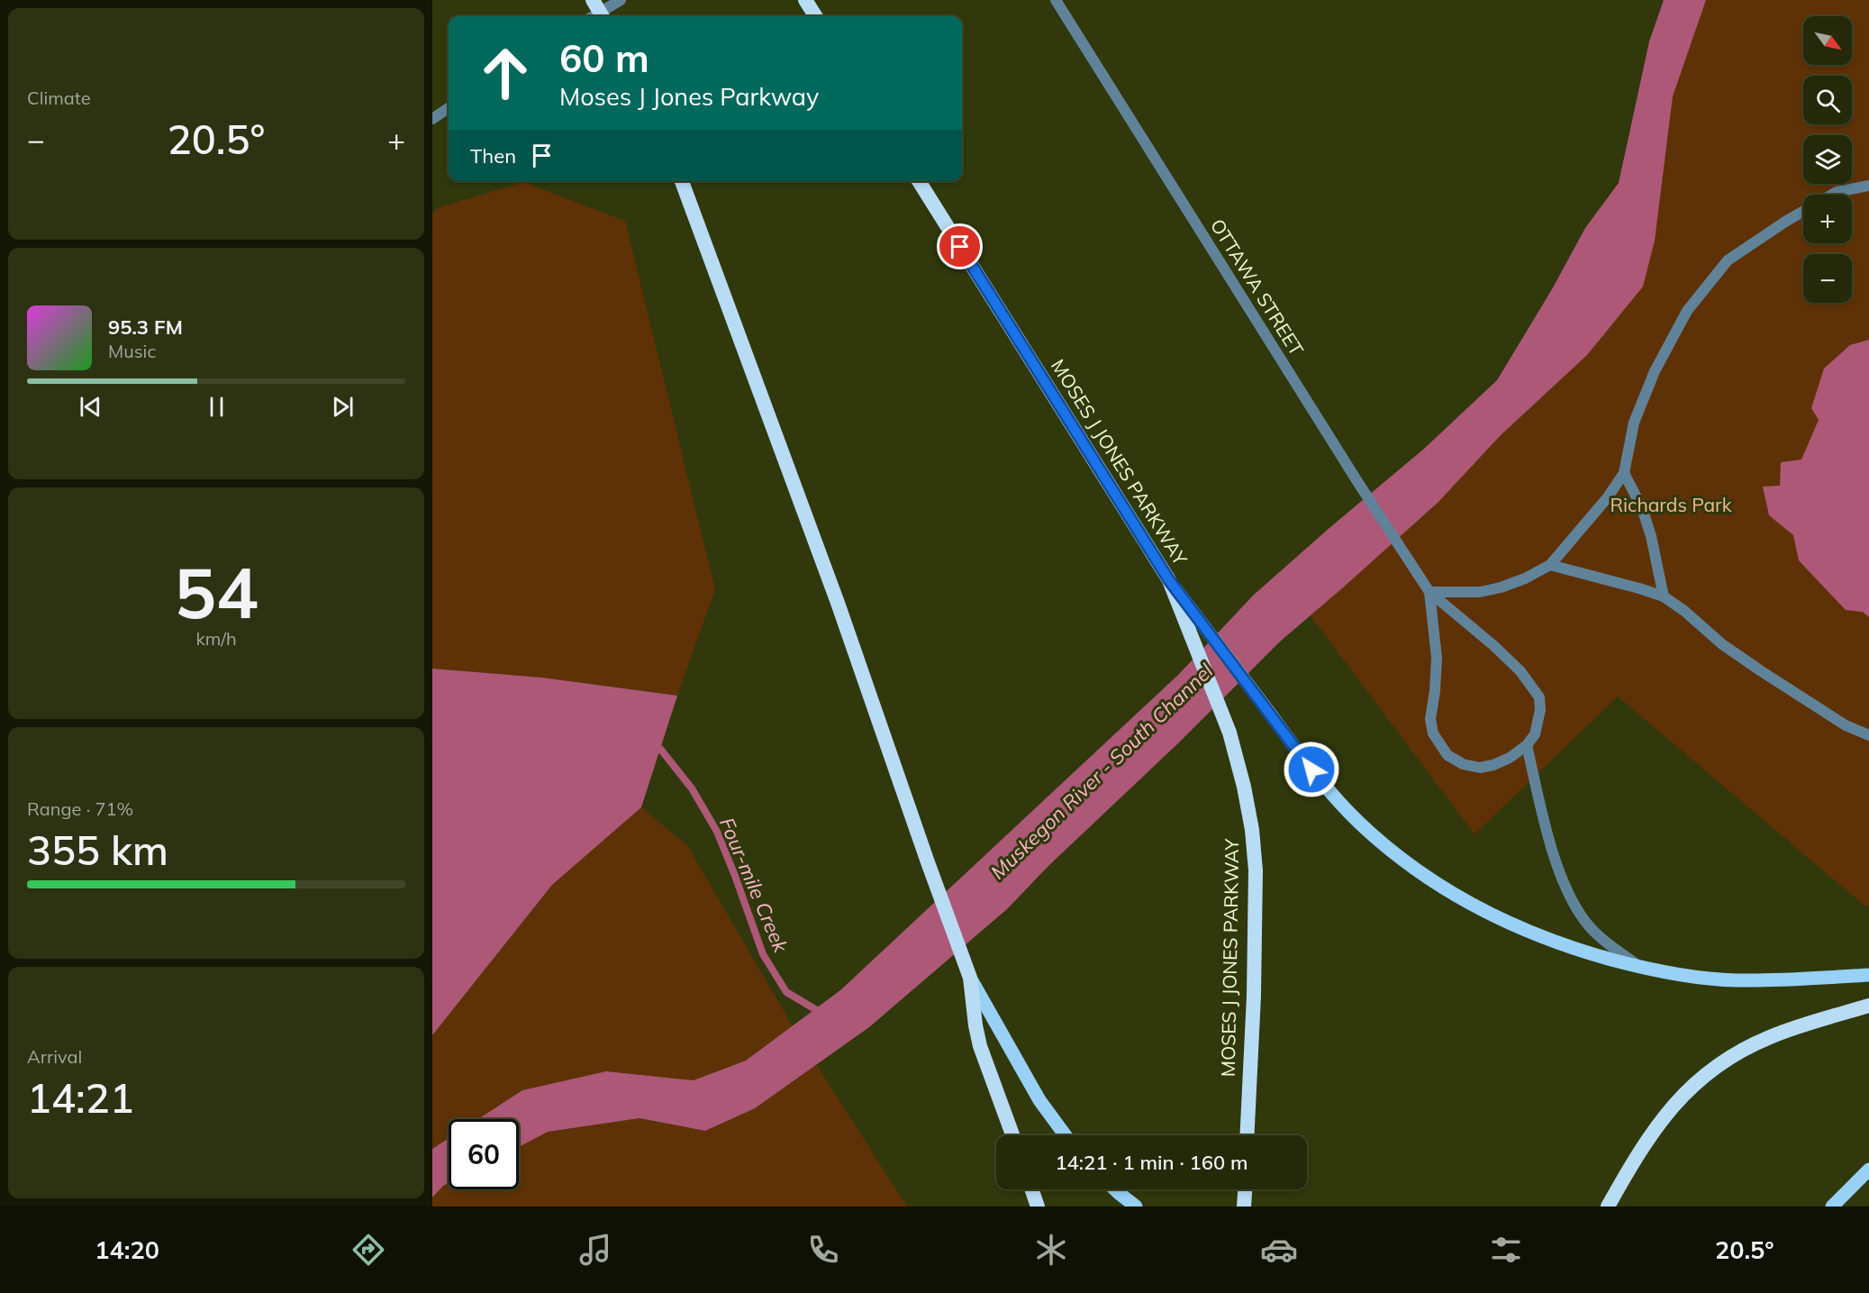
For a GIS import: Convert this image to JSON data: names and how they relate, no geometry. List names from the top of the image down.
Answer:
{
  "streets": {
    "highway": ["MOSES J JONES PARKWAY"],
    "street": ["OTTAWA STREET"]
  },
  "water": ["Muskegon River - South Channel", "Four-mile Creek"],
  "parks": ["Richards Park"],
  "north": "bottom right",
  "page": {
    "tile": [
      "Climate",
      ["54", "km/h"],
      ["Range · 71%", "355 km"],
      ["Arrival", "14:21"]
    ],
    "map_buttons": ["+", "−"],
    "turn": ["60 m", "Moses J Jones Parkway"],
    "heat": ["−", "20.5°", "+"],
    "then": "Then",
    "song": ["95.3 FM", "Music"],
    "limit": "60",
    "trip": "14:21 · 1 min · 160 m",
    "tabs": ["14:20", "20.5°"]
  }
}
